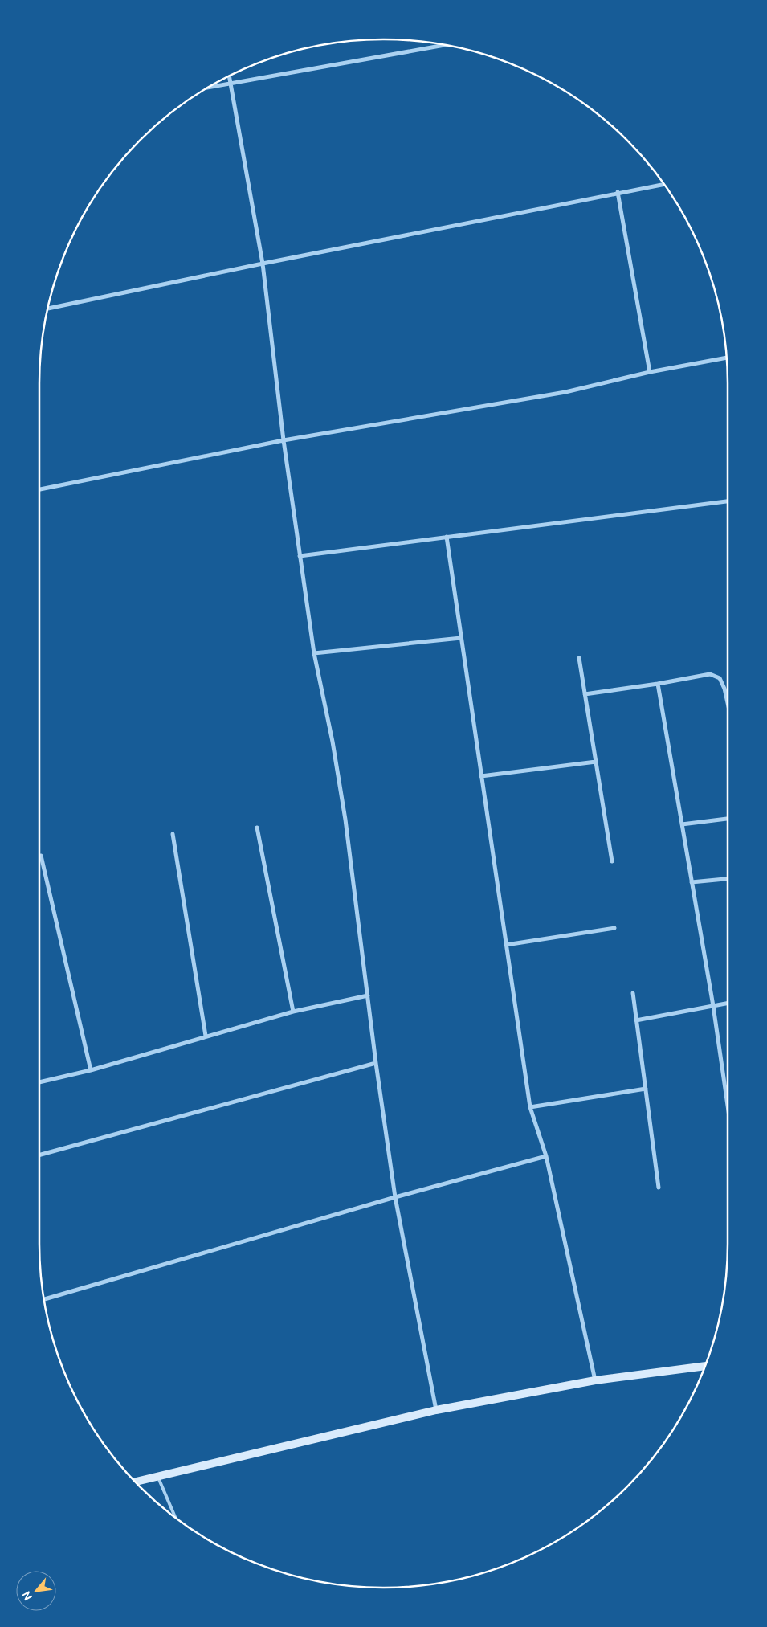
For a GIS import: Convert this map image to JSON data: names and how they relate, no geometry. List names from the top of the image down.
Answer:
{
  "north": "bottom left"
}
